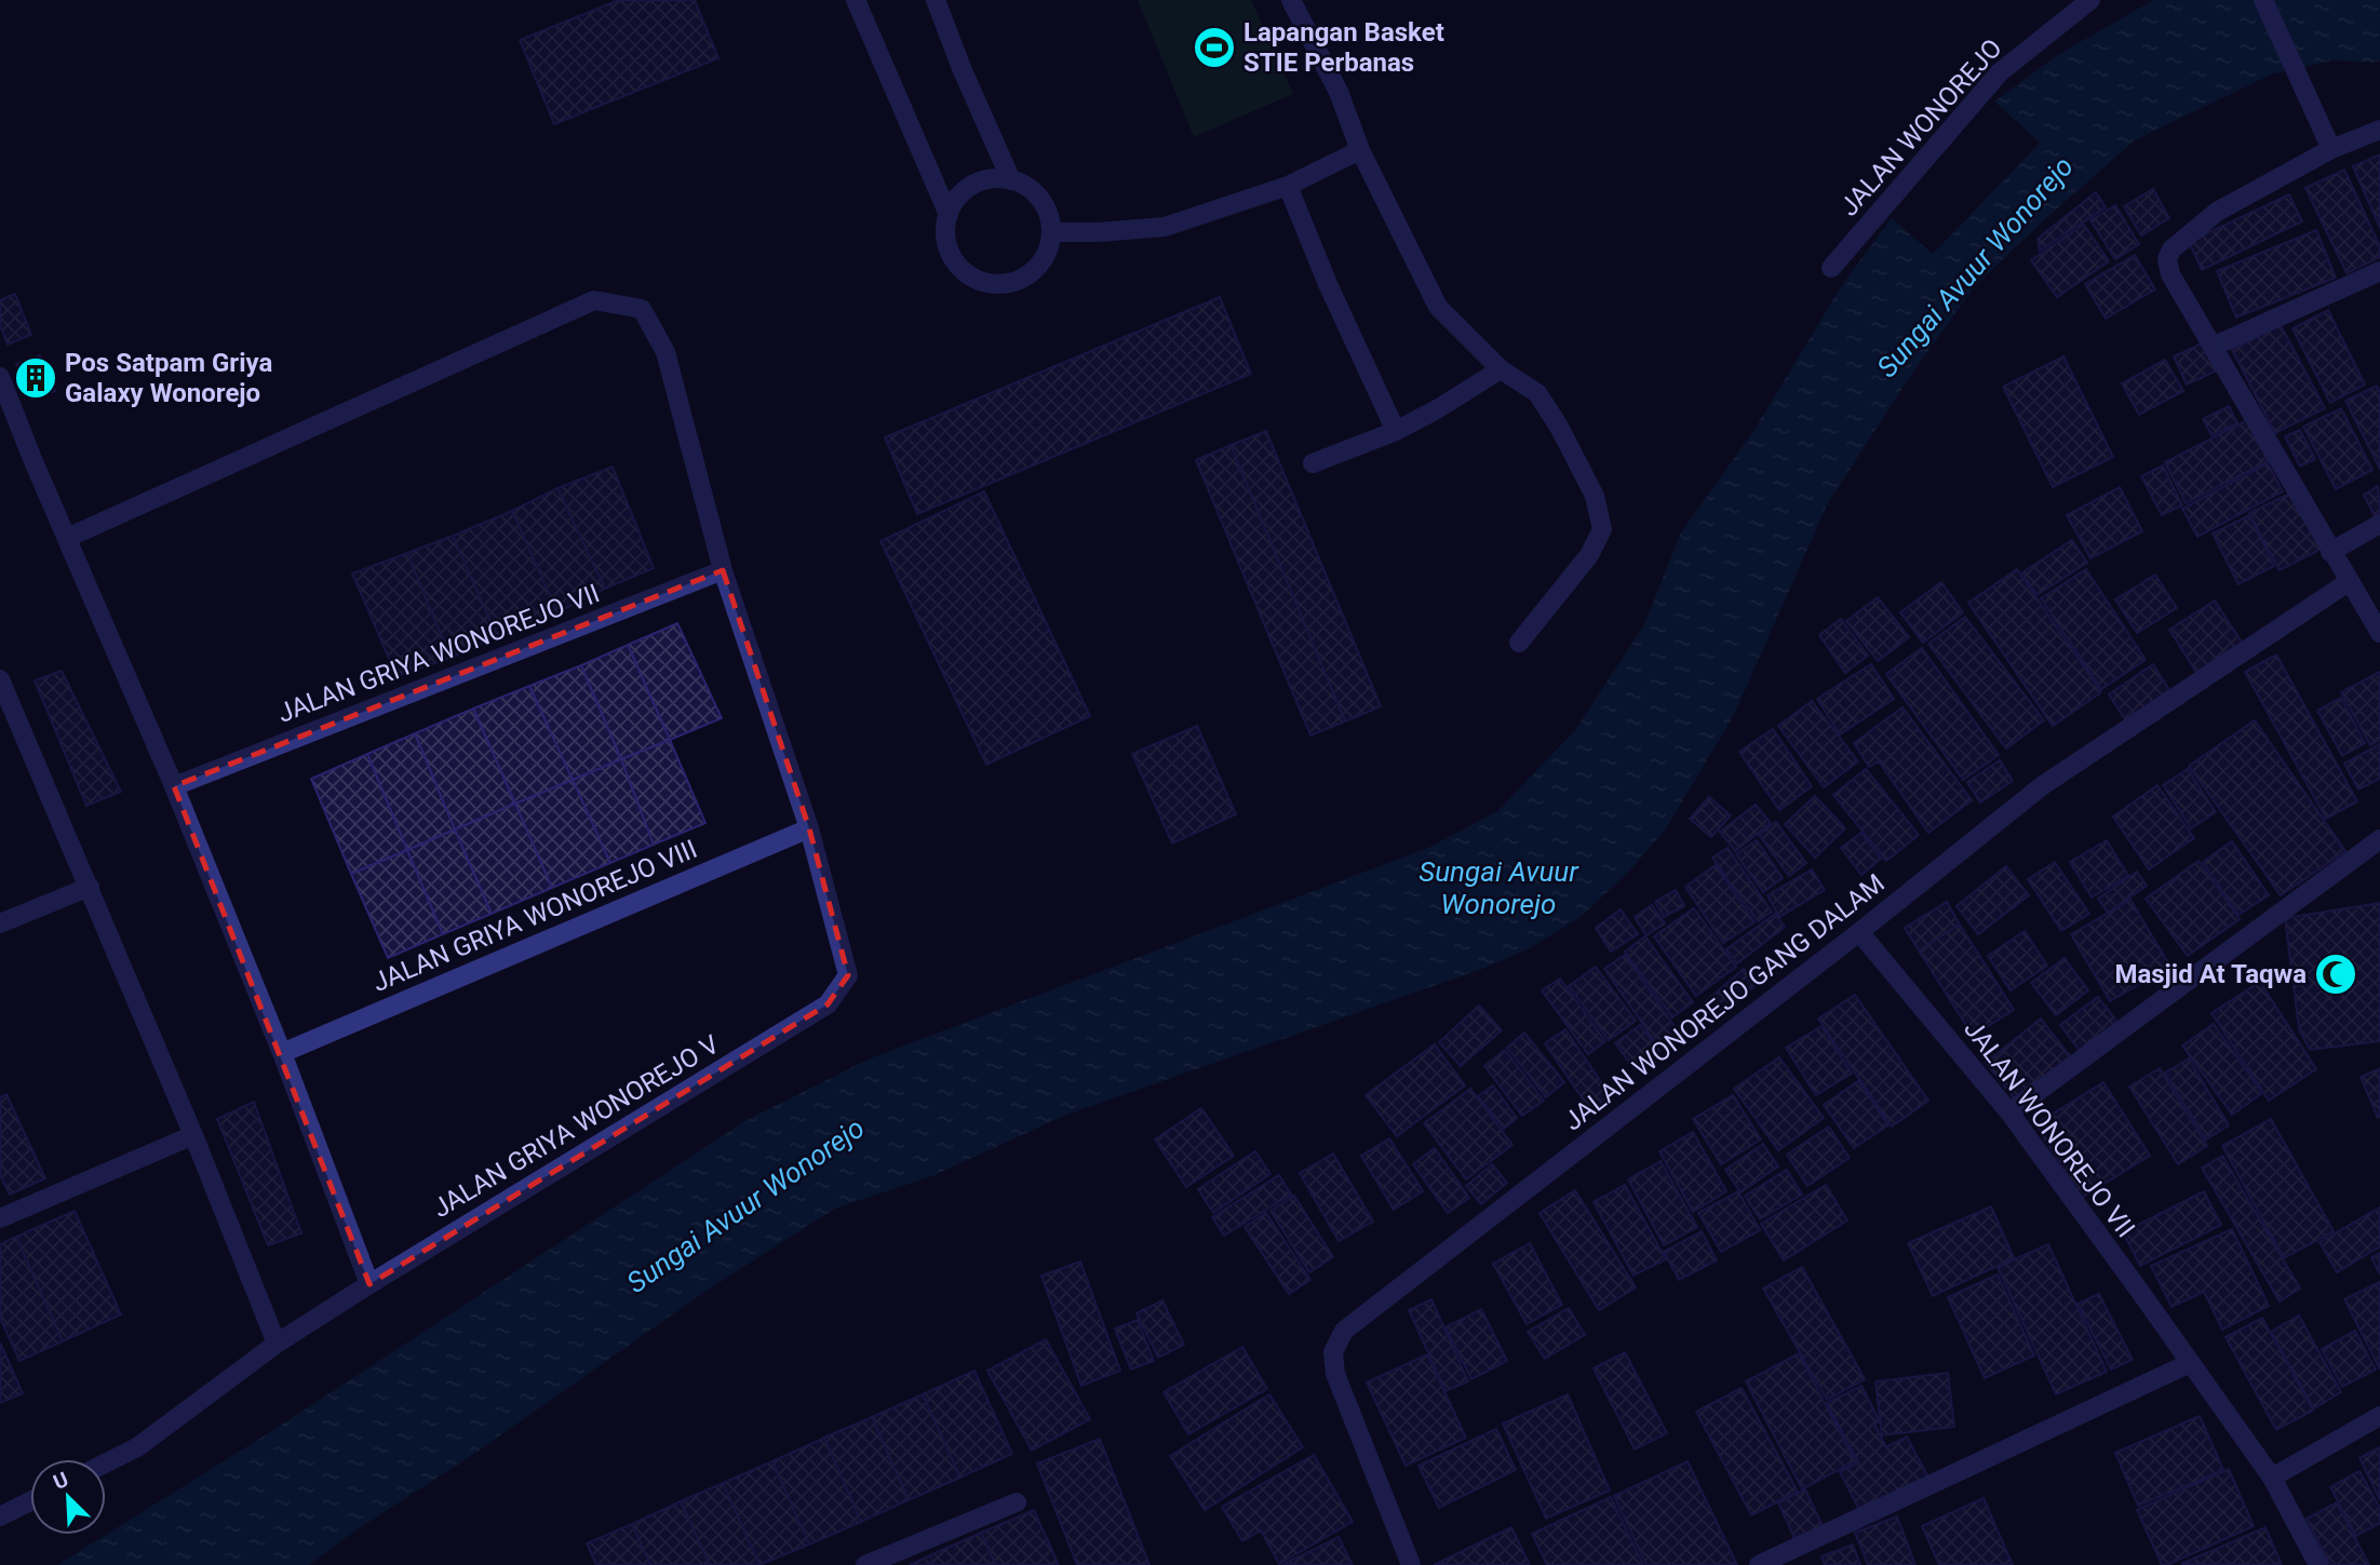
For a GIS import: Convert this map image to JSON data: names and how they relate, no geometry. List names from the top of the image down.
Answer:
{
  "streets": {
    "street": [
      "JALAN WONOREJO",
      "JALAN GRIYA WONOREJO VII",
      "JALAN GRIYA WONOREJO VIII",
      "JALAN WONOREJO GANG DALAM",
      "JALAN GRIYA WONOREJO V",
      "JALAN WONOREJO VII"
    ]
  },
  "crossings": [
    ["JALAN GRIYA WONOREJO VIII", "JALAN GRIYA WONOREJO V"],
    ["JALAN WONOREJO GANG DALAM", "JALAN WONOREJO VII"]
  ],
  "water": ["Sungai Avuur Wonorejo"],
  "places": {
    "sports": ["Lapangan Basket STIE Perbanas"],
    "building": ["Pos Satpam Griya Galaxy Wonorejo"],
    "mosque": ["Masjid At Taqwa"]
  },
  "north": "top left"
}
